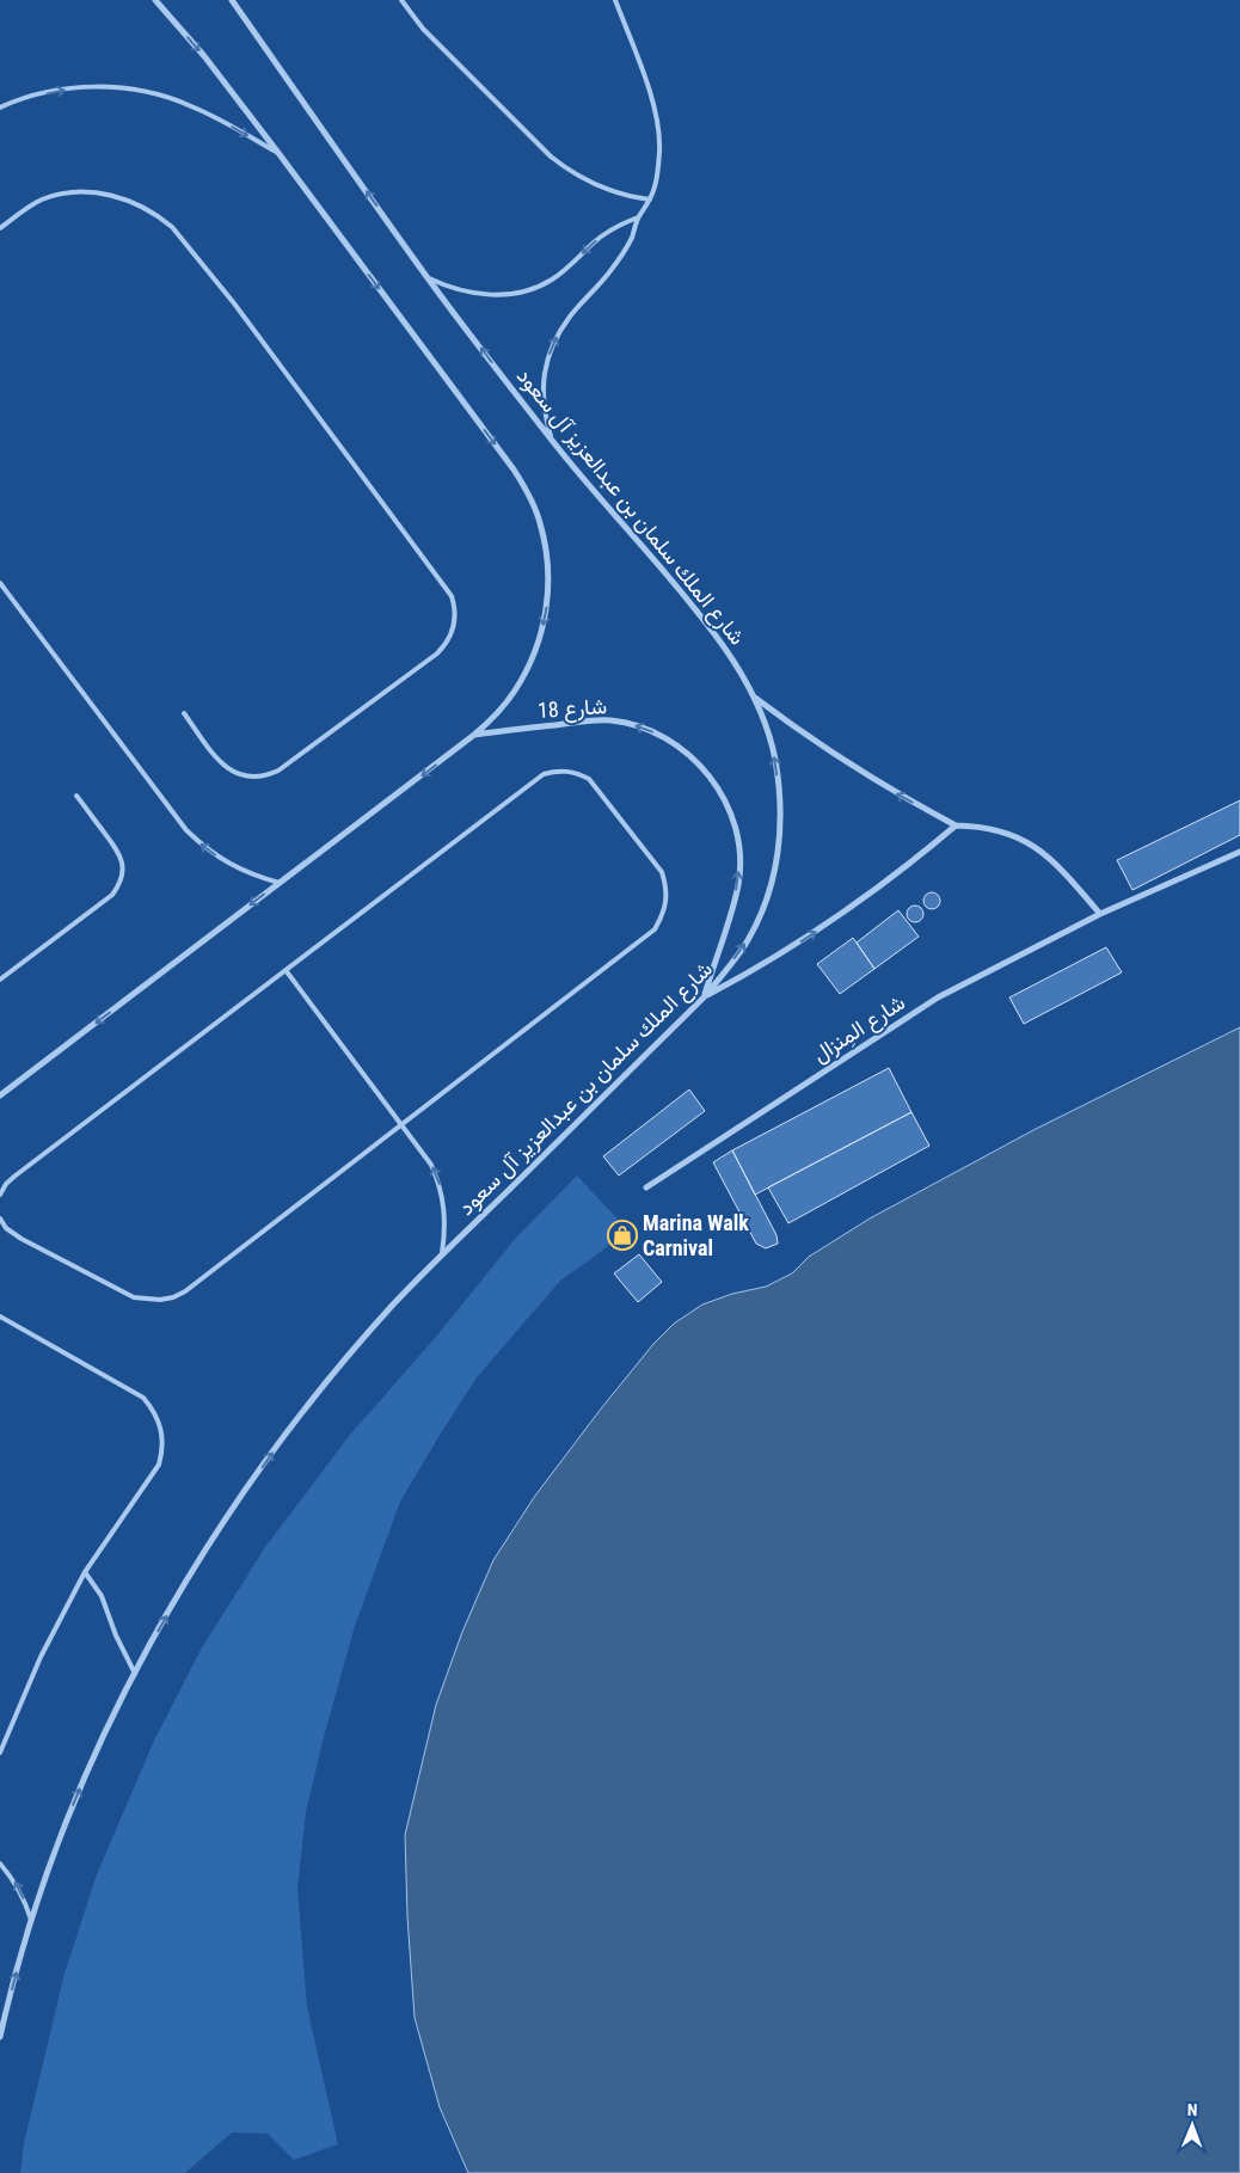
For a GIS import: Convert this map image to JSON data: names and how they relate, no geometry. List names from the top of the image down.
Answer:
{
  "streets": {
    "street": ["شارع الملك سلمان بن عبدالعزيز آل سعود", "شارع 18", "شارع المِنزال"]
  },
  "crossings": [
    ["شارع الملك سلمان بن عبدالعزيز آل سعود", "شارع 18"]
  ],
  "one_way": ["شارع الملك سلمان بن عبدالعزيز آل سعود"],
  "places": {
    "shop": ["Marina Walk Carnival"]
  },
  "north": "top"
}
